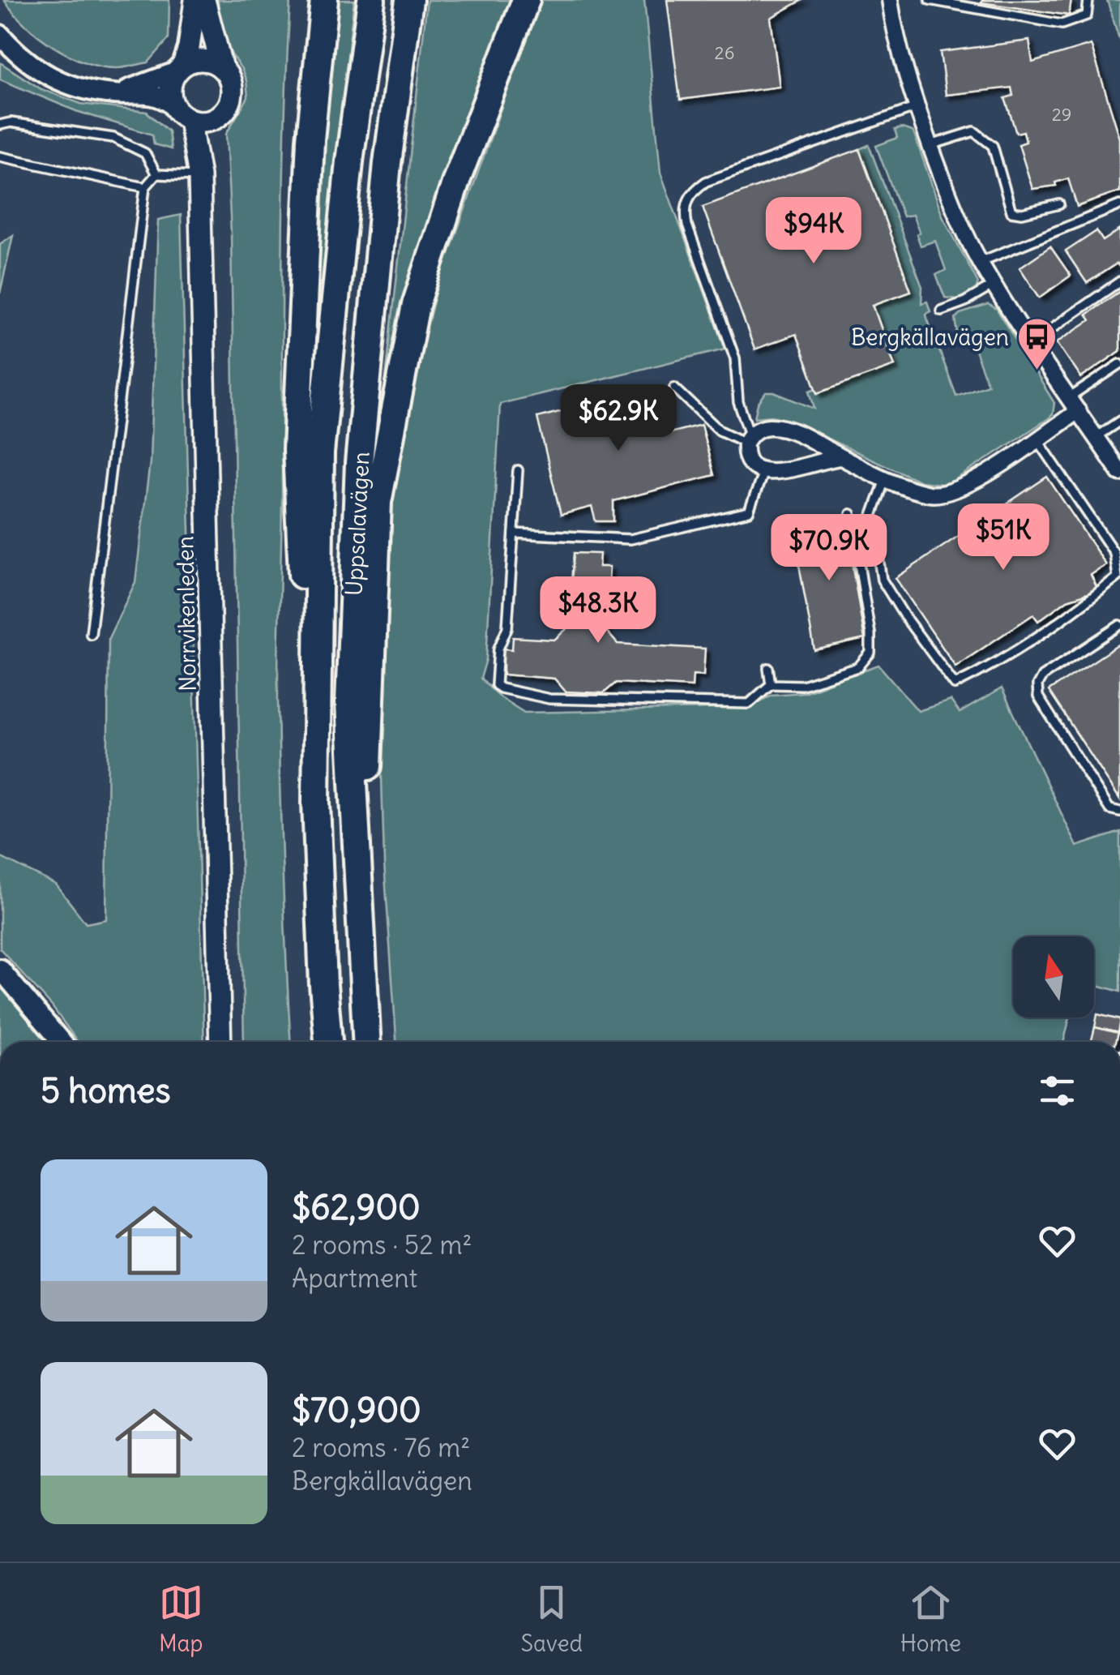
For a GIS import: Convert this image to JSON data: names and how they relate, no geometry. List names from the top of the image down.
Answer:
{
  "streets": {
    "highway": ["Uppsalavägen"],
    "main road": ["Norrvikenleden"]
  },
  "places": {
    "bus stop": ["Bergkällavägen"]
  },
  "house_numbers": ["26", "29"],
  "north": "top",
  "page": {
    "price": [
      "$94K",
      "$62.9K",
      "$51K",
      "$70.9K",
      "$48.3K"
    ],
    "heading": "5 homes",
    "list": [
      {
        "name": "$62,900",
        "note": "2 rooms · 52 m² · Apartment"
      },
      {
        "name": "$70,900",
        "note": "2 rooms · 76 m² · Bergkällavägen"
      }
    ],
    "tabs": ["Map", "Saved", "Home"]
  }
}
